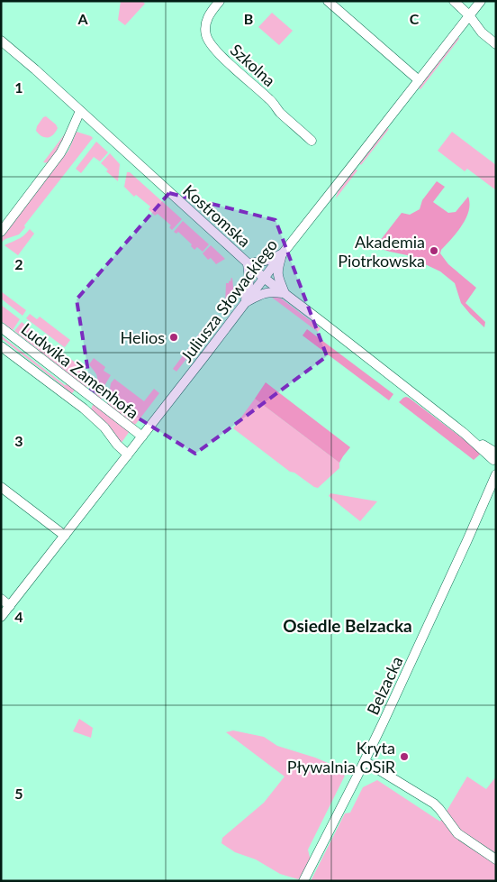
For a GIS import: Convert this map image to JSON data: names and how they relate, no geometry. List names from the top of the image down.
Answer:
{
  "streets": {
    "street": [
      "Szkolna",
      "Kostromska",
      "Juliusza Słowackiego",
      "Ludwika Zamenhofa",
      "Belzacka"
    ]
  },
  "crossings": [
    ["Kostromska", "Juliusza Słowackiego"],
    ["Juliusza Słowackiego", "Ludwika Zamenhofa"]
  ],
  "districts": ["Osiedle Belzacka"],
  "places": ["Akademia Piotrkowska", "Helios", "Kryta Pływalnia OSiR"],
  "grid": {
    "columns": ["A", "B", "C"],
    "rows": [
      "1",
      "2",
      "3",
      "4",
      "5"
    ]
  }
}
